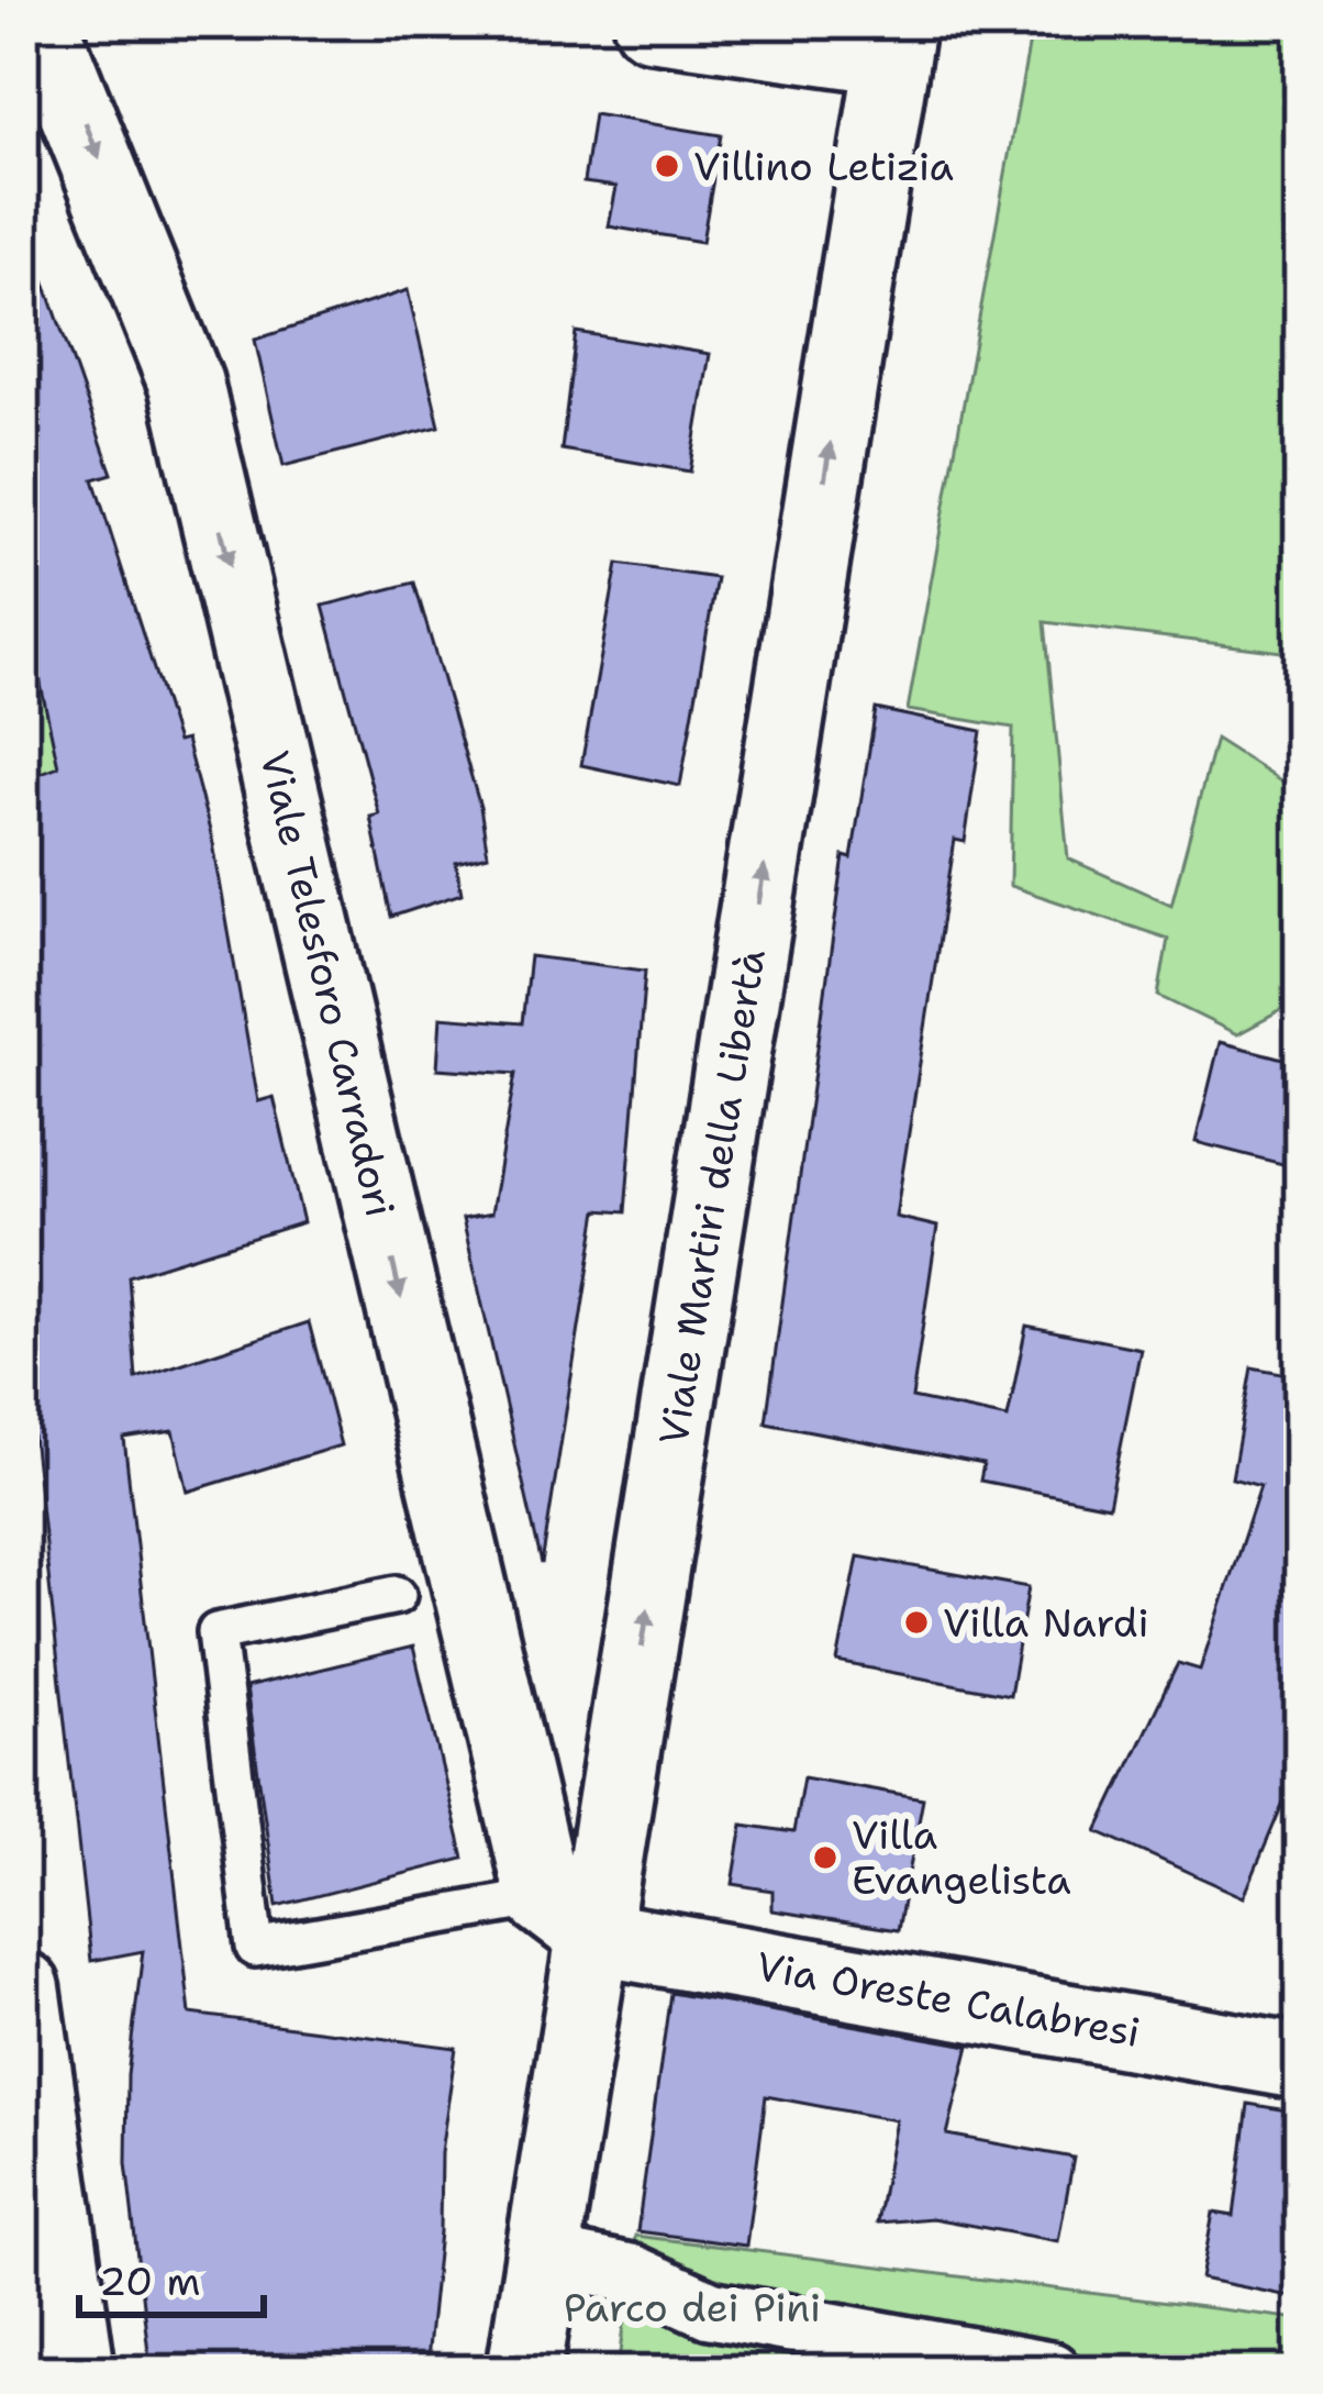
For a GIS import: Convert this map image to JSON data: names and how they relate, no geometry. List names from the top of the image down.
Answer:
{
  "streets": {
    "main road": ["Viale Telesforo Carradori", "Viale Martiri della Libertà", "Via Oreste Calabresi"]
  },
  "crossings": [
    ["Viale Telesforo Carradori", "Viale Martiri della Libertà"],
    ["Viale Telesforo Carradori", "Via Oreste Calabresi"],
    ["Viale Martiri della Libertà", "Via Oreste Calabresi"]
  ],
  "one_way": ["Viale Telesforo Carradori", "Viale Martiri della Libertà"],
  "parks": ["Parco dei Pini"],
  "places": ["Villino Letizia", "Villa Nardi", "Villa Evangelista"],
  "scale_bar": "20 m"
}
